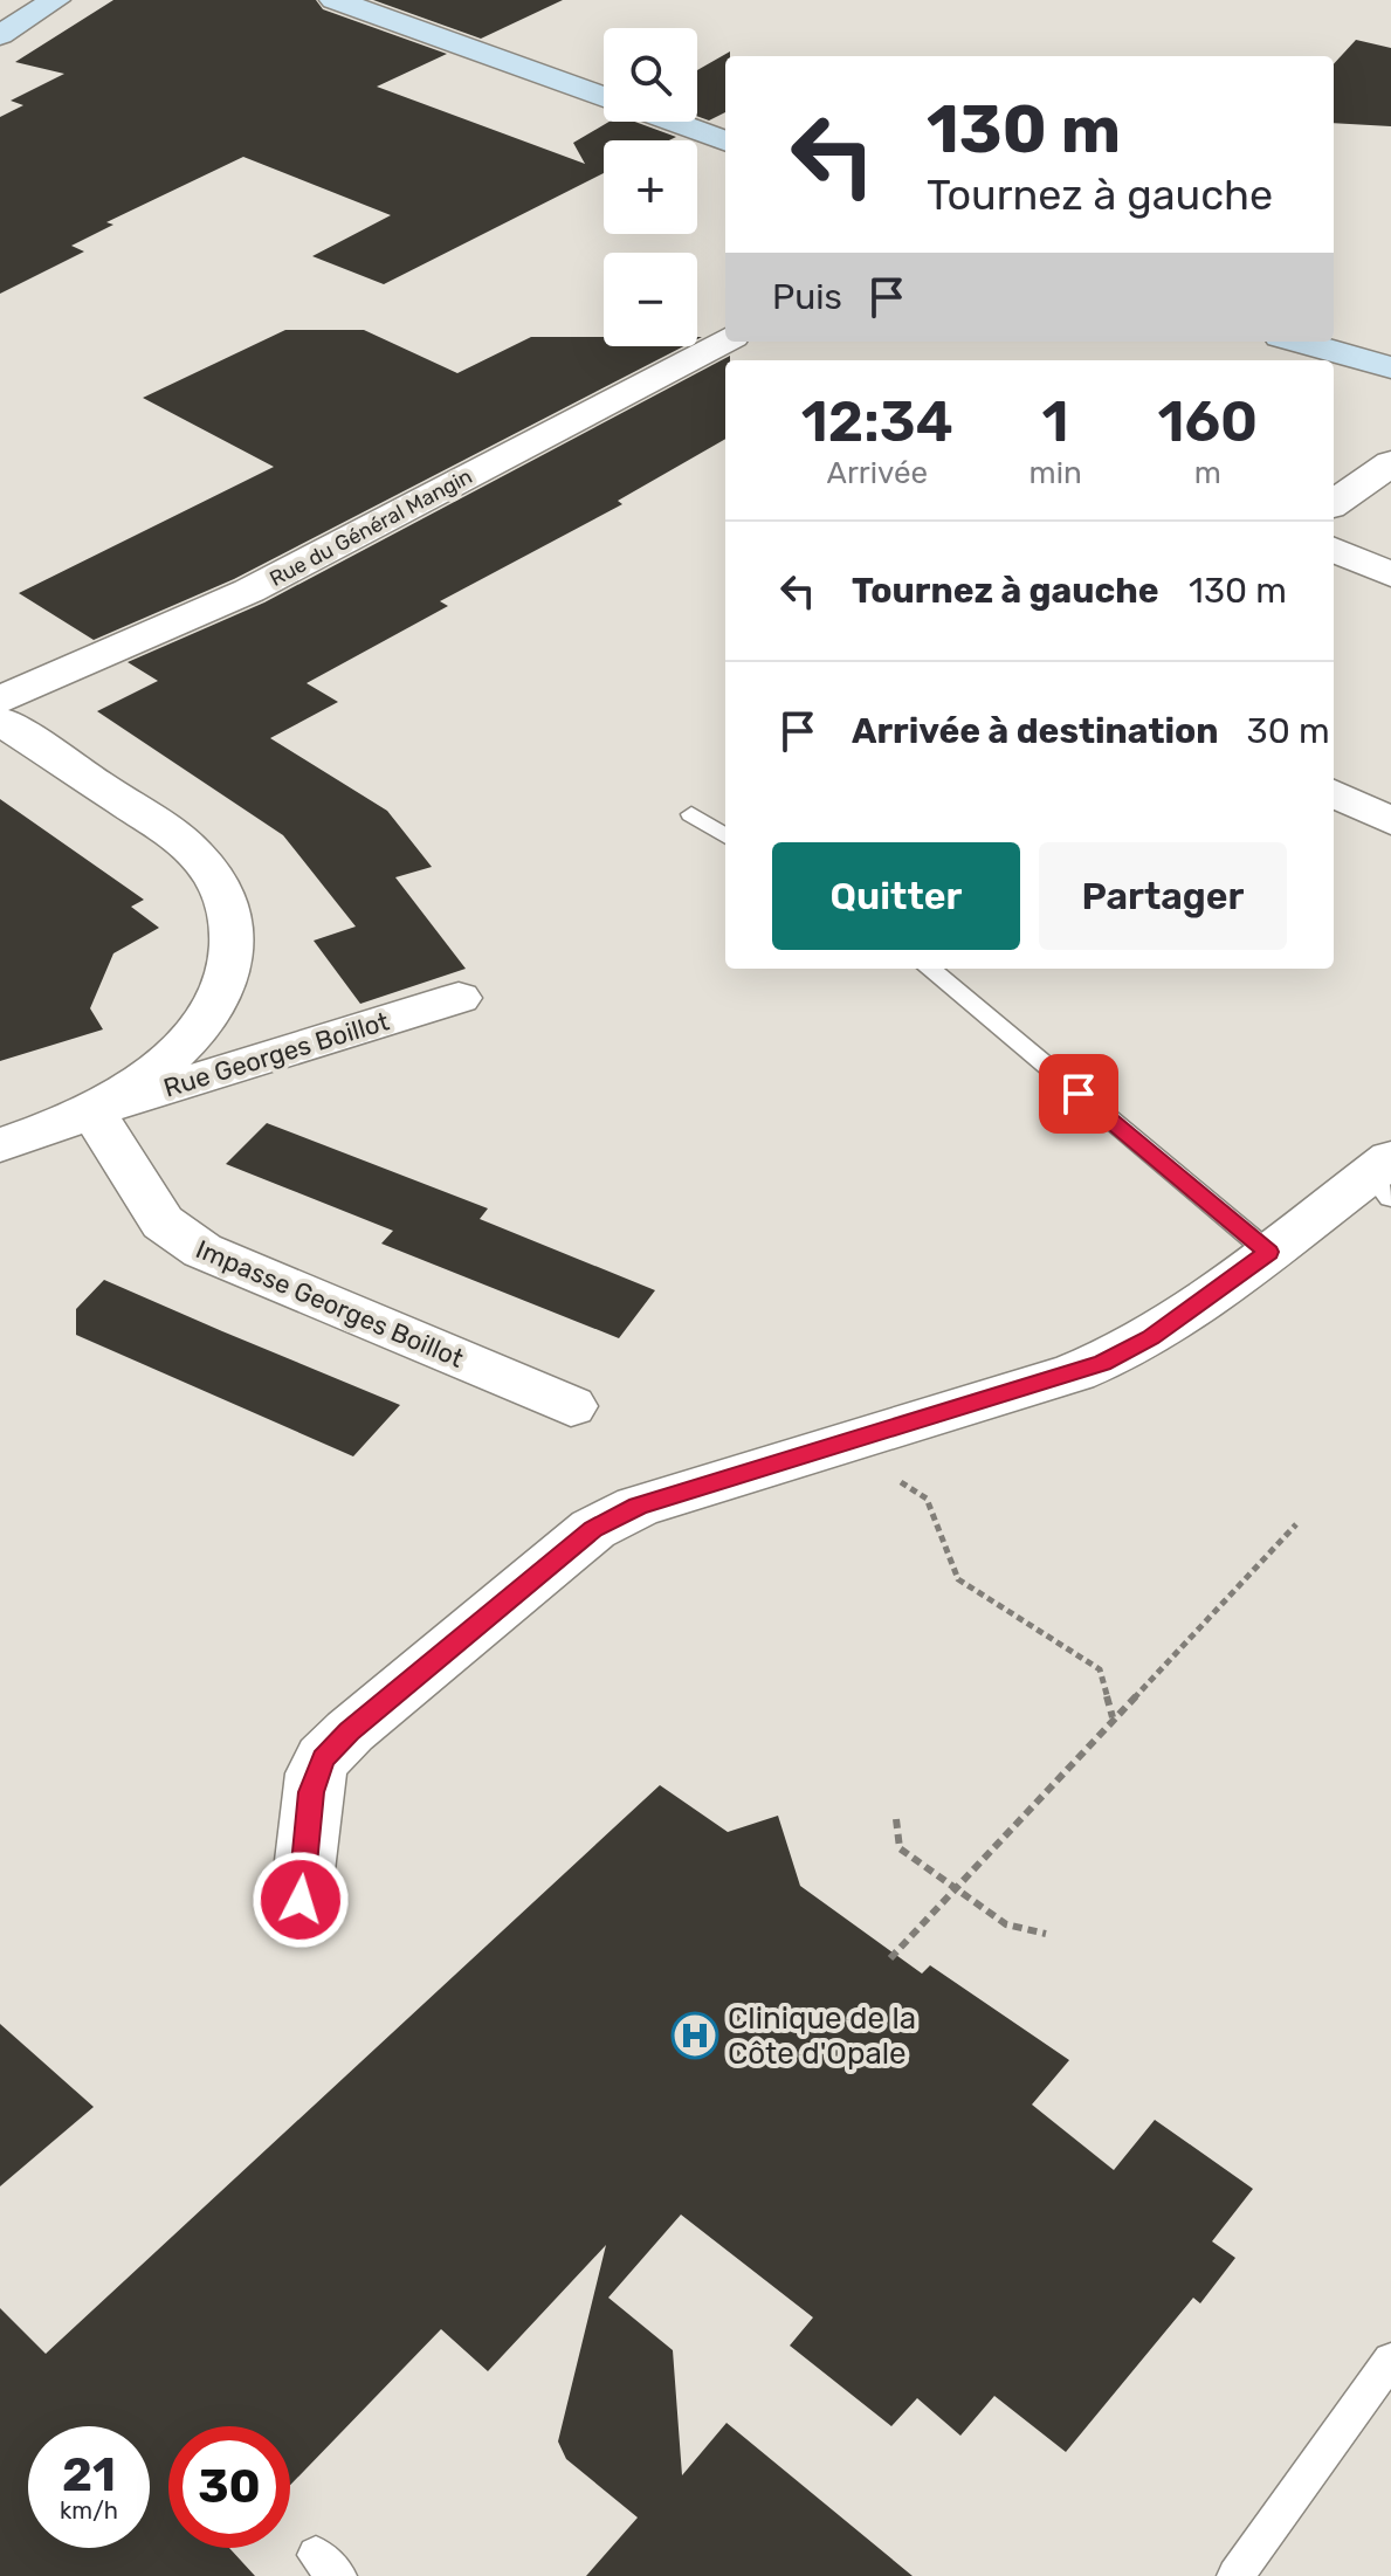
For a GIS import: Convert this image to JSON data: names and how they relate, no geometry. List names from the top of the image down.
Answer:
{
  "streets": {
    "street": ["Rue du Général Mangin", "Rue Georges Boillot", "Impasse Georges Boillot"]
  },
  "crossings": [
    ["Rue Georges Boillot", "Impasse Georges Boillot"]
  ],
  "places": {
    "hospital": ["Clinique de la Côte d'Opale"]
  },
  "page": {
    "map_buttons": ["+", "−"],
    "turn": ["130 m", "Tournez à gauche"],
    "then": "Puis",
    "eta": [
      "12:34",
      "Arrivée",
      "1",
      "min",
      "160",
      "m"
    ],
    "list": [
      {
        "name": "Tournez à gauche",
        "value": "130 m"
      },
      {
        "name": "Arrivée à destination",
        "value": "30 m"
      }
    ],
    "buttons": ["Quitter", "Partager"],
    "speed": "21 km/h",
    "limit": "30"
  }
}
